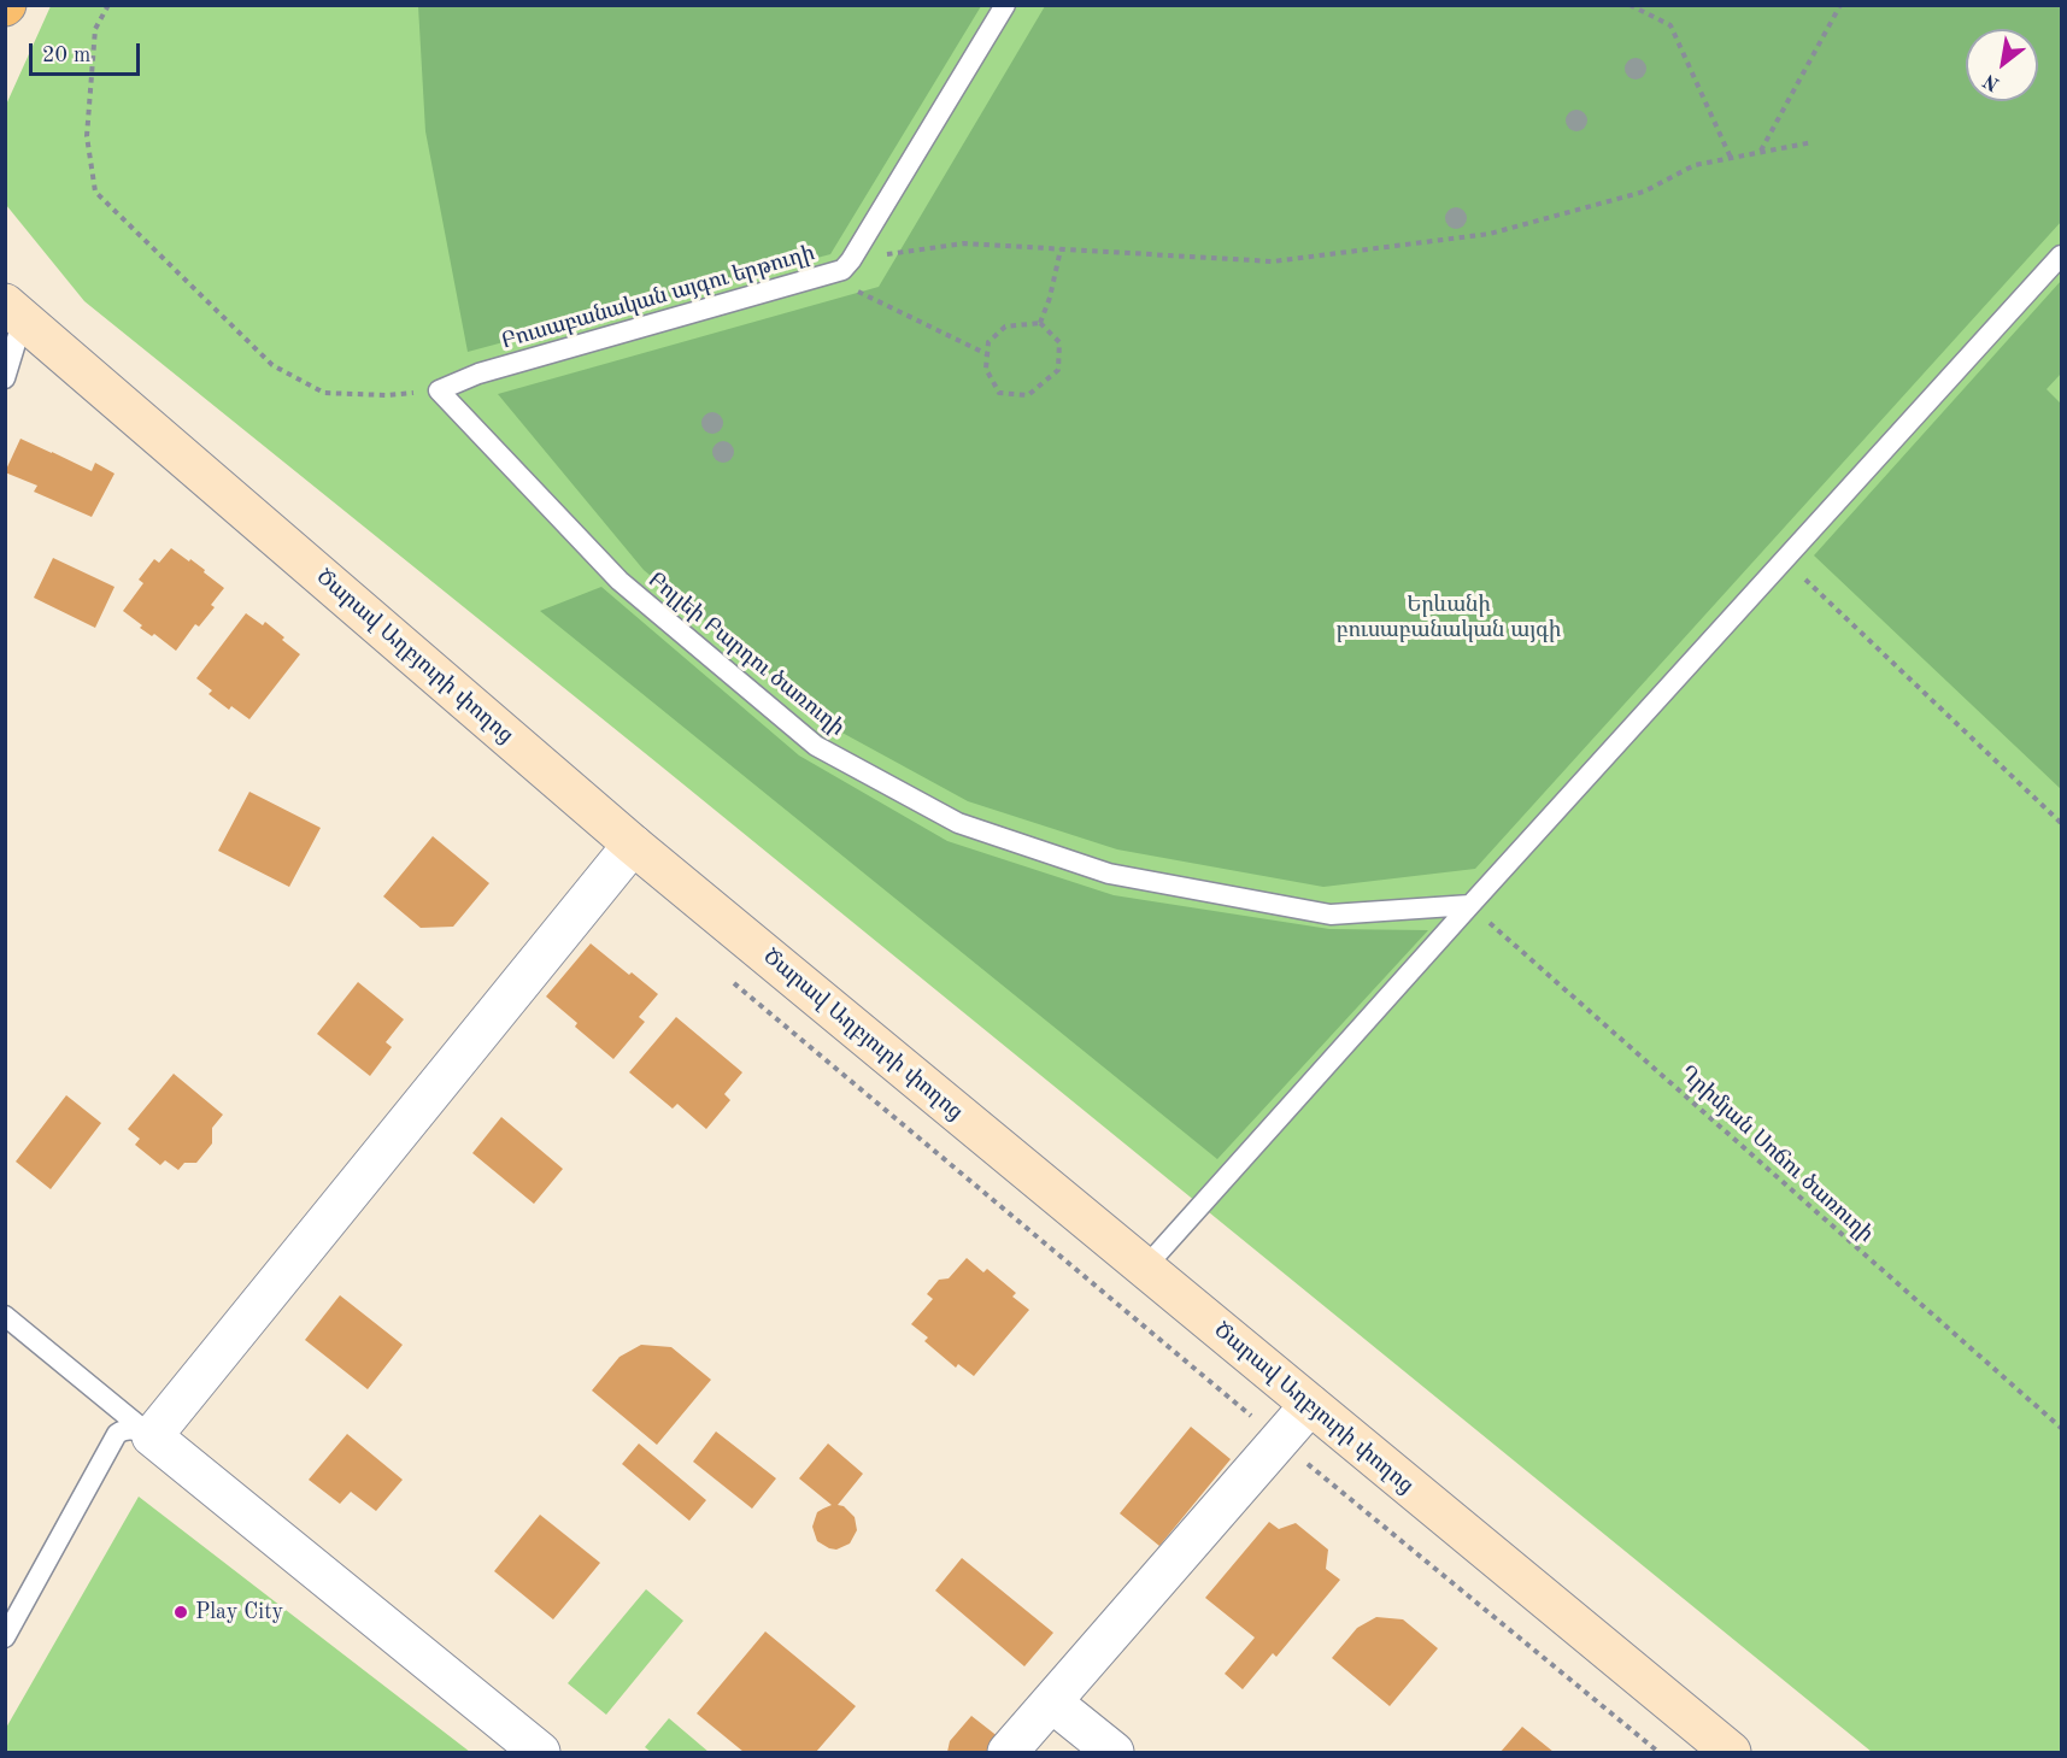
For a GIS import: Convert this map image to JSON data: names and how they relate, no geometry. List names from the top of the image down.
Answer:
{
  "streets": {
    "main road": ["Ծարավ Աղբյուրի փողոց"],
    "lane": ["Բուսաբանական այգու երթուղի", "Բոլլեի Բարդու ծառուղի"],
    "path": ["Ղրիմյան Սոճու ծառուղի"]
  },
  "crossings": [
    ["Բուսաբանական այգու երթուղի", "Բոլլեի Բարդու ծառուղի"],
    ["Բոլլեի Բարդու ծառուղի", "Ղրիմյան Սոճու ծառուղի"]
  ],
  "parks": ["Երևանի բուսաբանական այգի"],
  "places": ["Play City"],
  "scale_bar": "20 m",
  "north": "bottom left"
}
